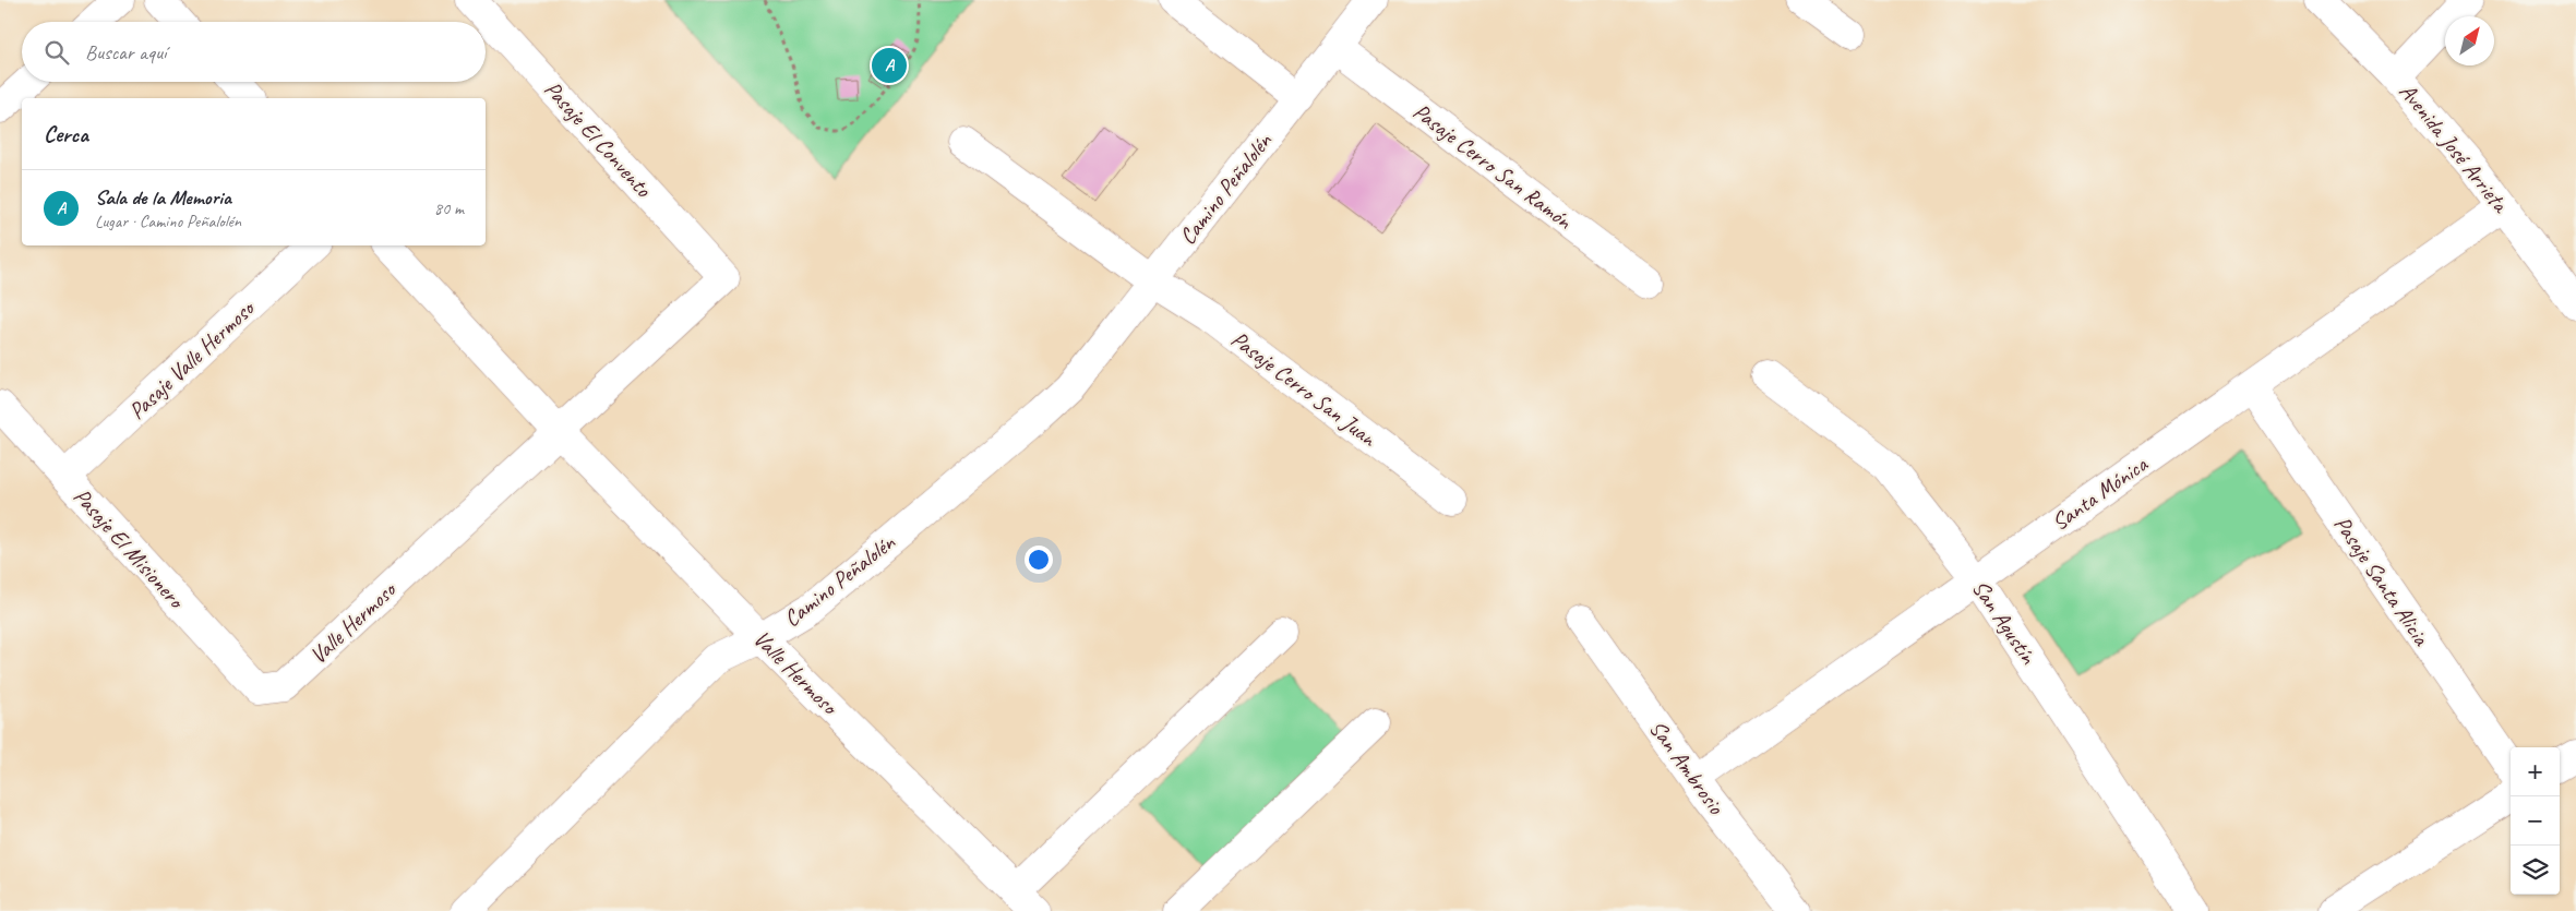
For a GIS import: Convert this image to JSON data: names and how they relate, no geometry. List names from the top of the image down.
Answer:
{
  "streets": {
    "street": [
      "Pasaje El Convento",
      "Avenida José Arrieta",
      "Pasaje Cerro San Ramón",
      "Camino Peñalolén",
      "Pasaje Valle Hermoso",
      "Pasaje Cerro San Juan",
      "Santa Mónica",
      "Pasaje El Misionero",
      "Pasaje Santa Alicia",
      "San Agustín",
      "Valle Hermoso",
      "San Ambrosio"
    ]
  },
  "crossings": [
    ["Pasaje El Convento", "Valle Hermoso"],
    ["Avenida José Arrieta", "Santa Mónica"],
    ["Pasaje Cerro San Ramón", "Camino Peñalolén"],
    ["Camino Peñalolén", "Pasaje Cerro San Juan"],
    ["Camino Peñalolén", "Valle Hermoso"],
    ["Pasaje Valle Hermoso", "Pasaje El Misionero"],
    ["Santa Mónica", "Pasaje Santa Alicia"],
    ["Santa Mónica", "San Agustín"],
    ["Santa Mónica", "San Ambrosio"],
    ["Pasaje El Misionero", "Valle Hermoso"]
  ],
  "north": "top right",
  "page": {
    "search": "Buscar aquí",
    "pins": "A",
    "heading": "Cerca",
    "list": [
      {
        "mark": "A",
        "name": "Sala de la Memoria",
        "note": "Lugar · Camino Peñalolén",
        "value": "80 m"
      }
    ],
    "map_buttons": ["+", "−"]
  }
}
